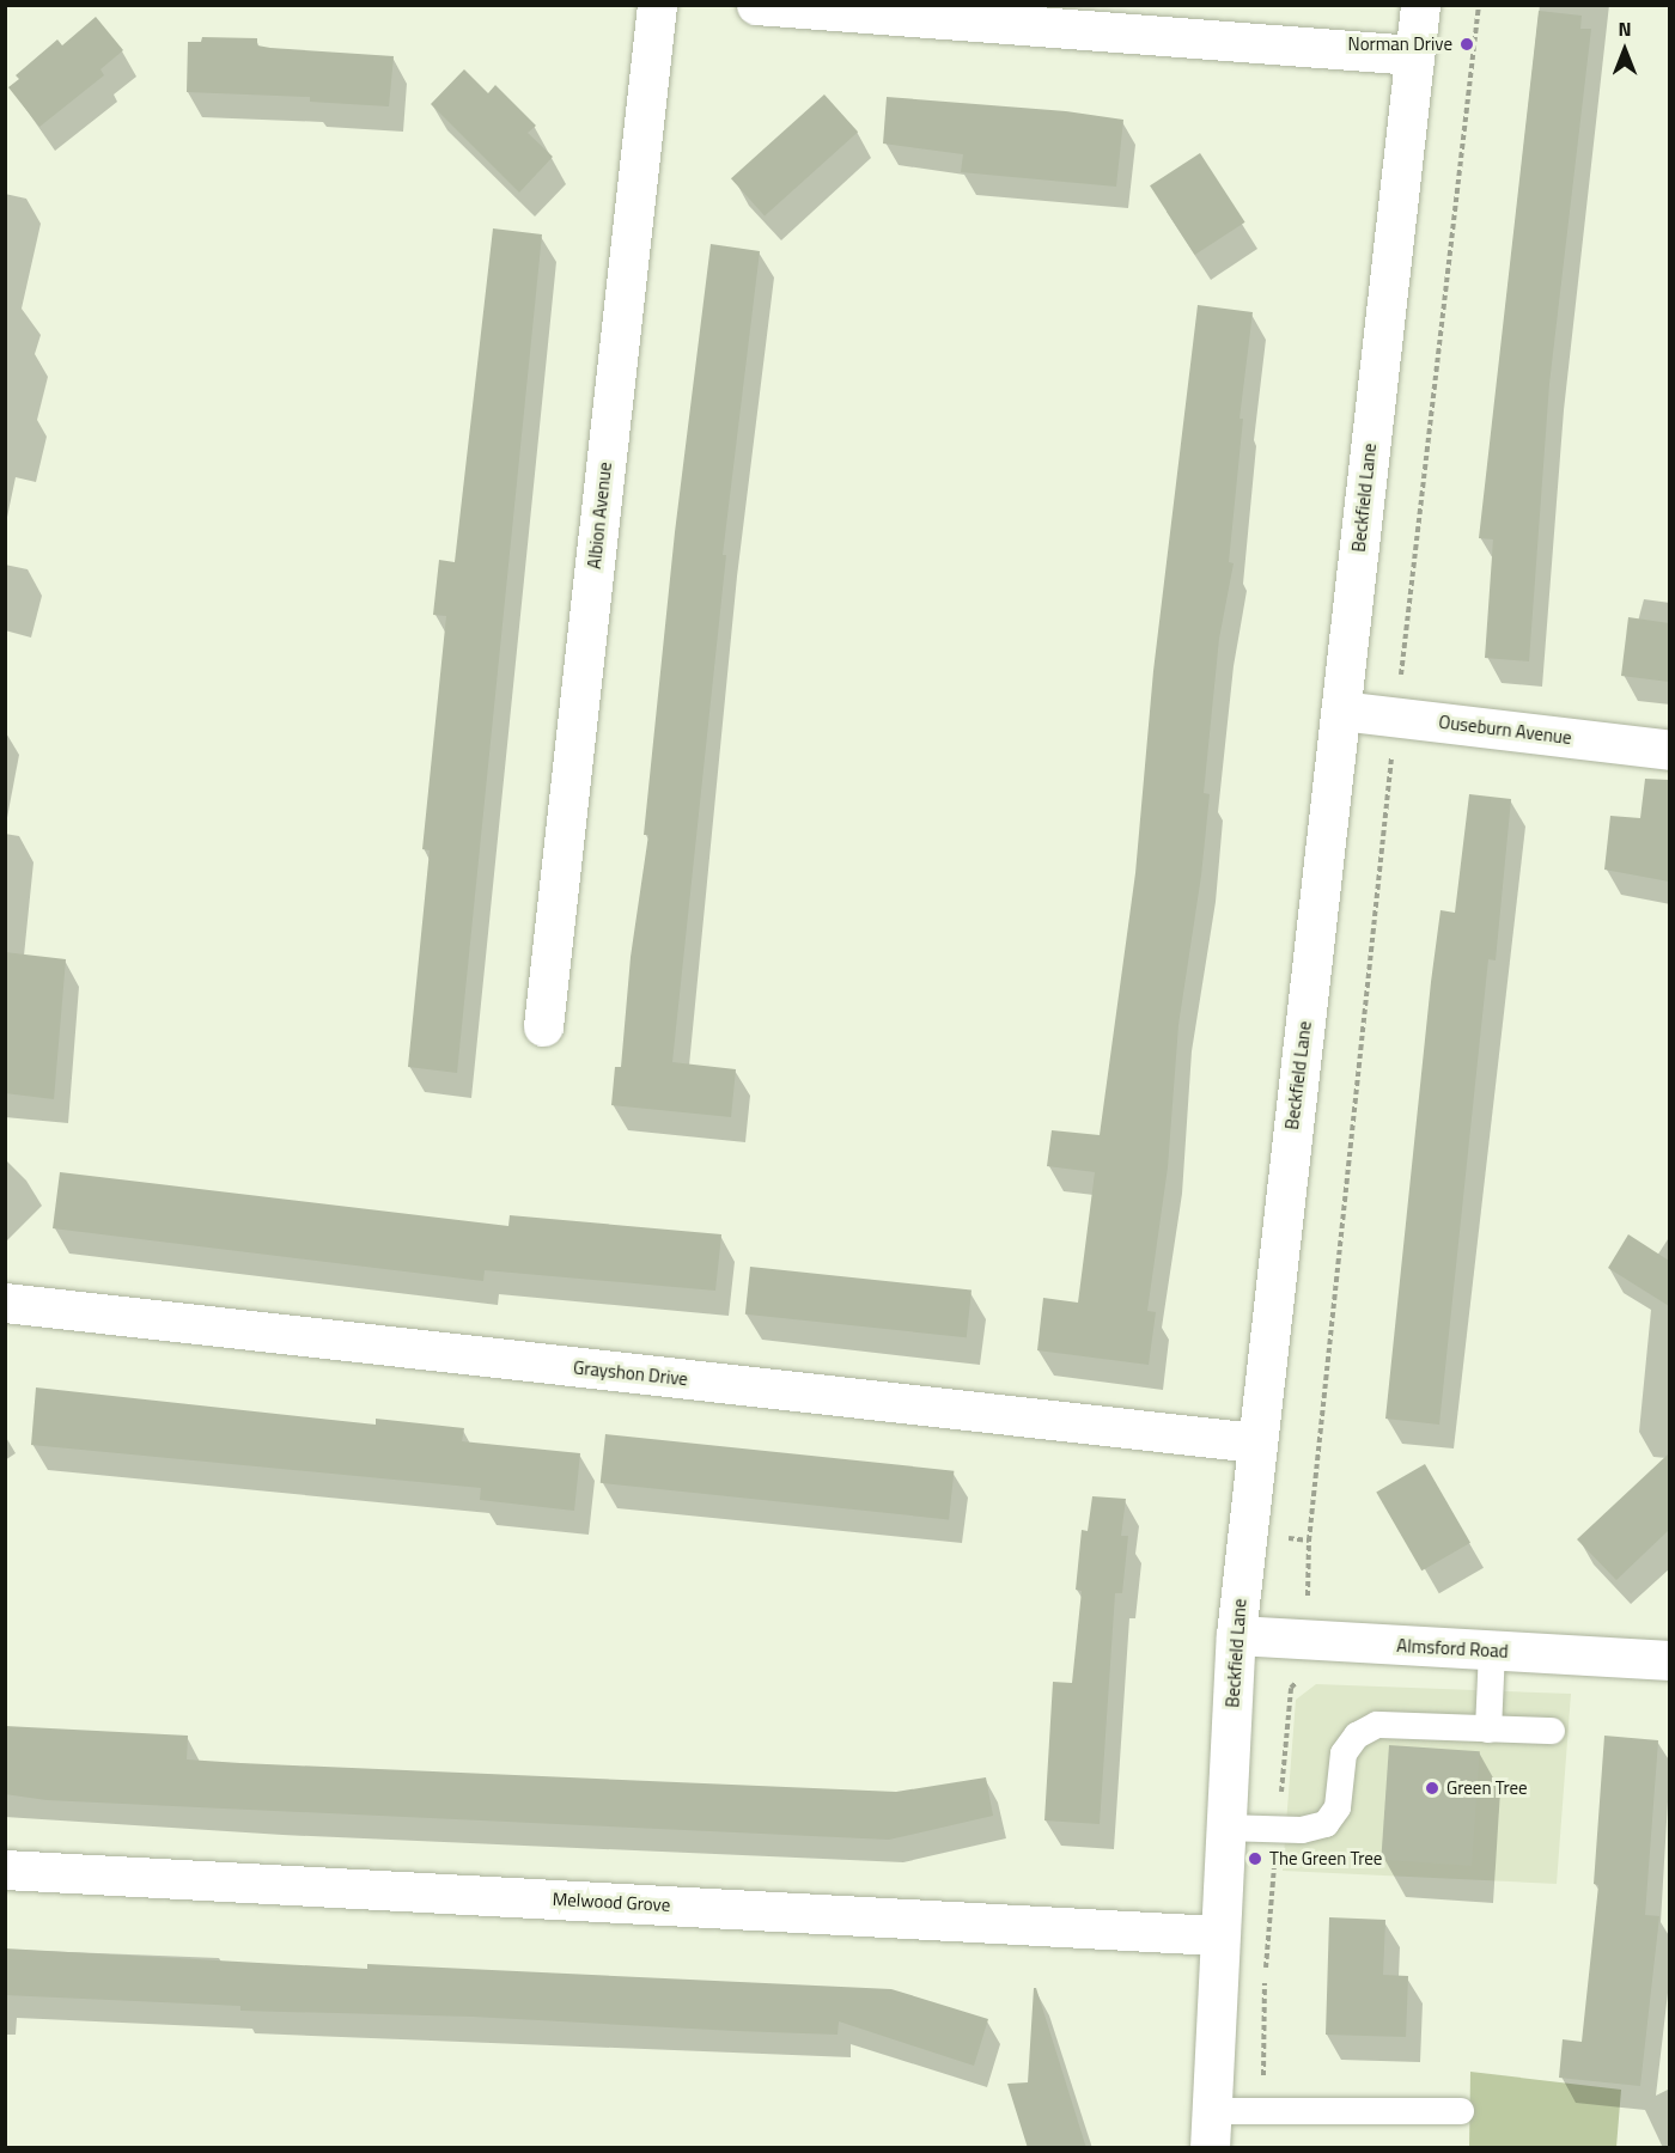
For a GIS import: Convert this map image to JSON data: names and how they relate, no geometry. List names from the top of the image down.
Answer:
{
  "streets": {
    "street": [
      "Beckfield Lane",
      "Albion Avenue",
      "Ouseburn Avenue",
      "Grayshon Drive",
      "Almsford Road",
      "Melwood Grove"
    ]
  },
  "crossings": [
    ["Beckfield Lane", "Ouseburn Avenue"],
    ["Beckfield Lane", "Grayshon Drive"],
    ["Beckfield Lane", "Almsford Road"],
    ["Beckfield Lane", "Melwood Grove"]
  ],
  "places": ["Norman Drive", "Green Tree", "The Green Tree"],
  "north": "top"
}
